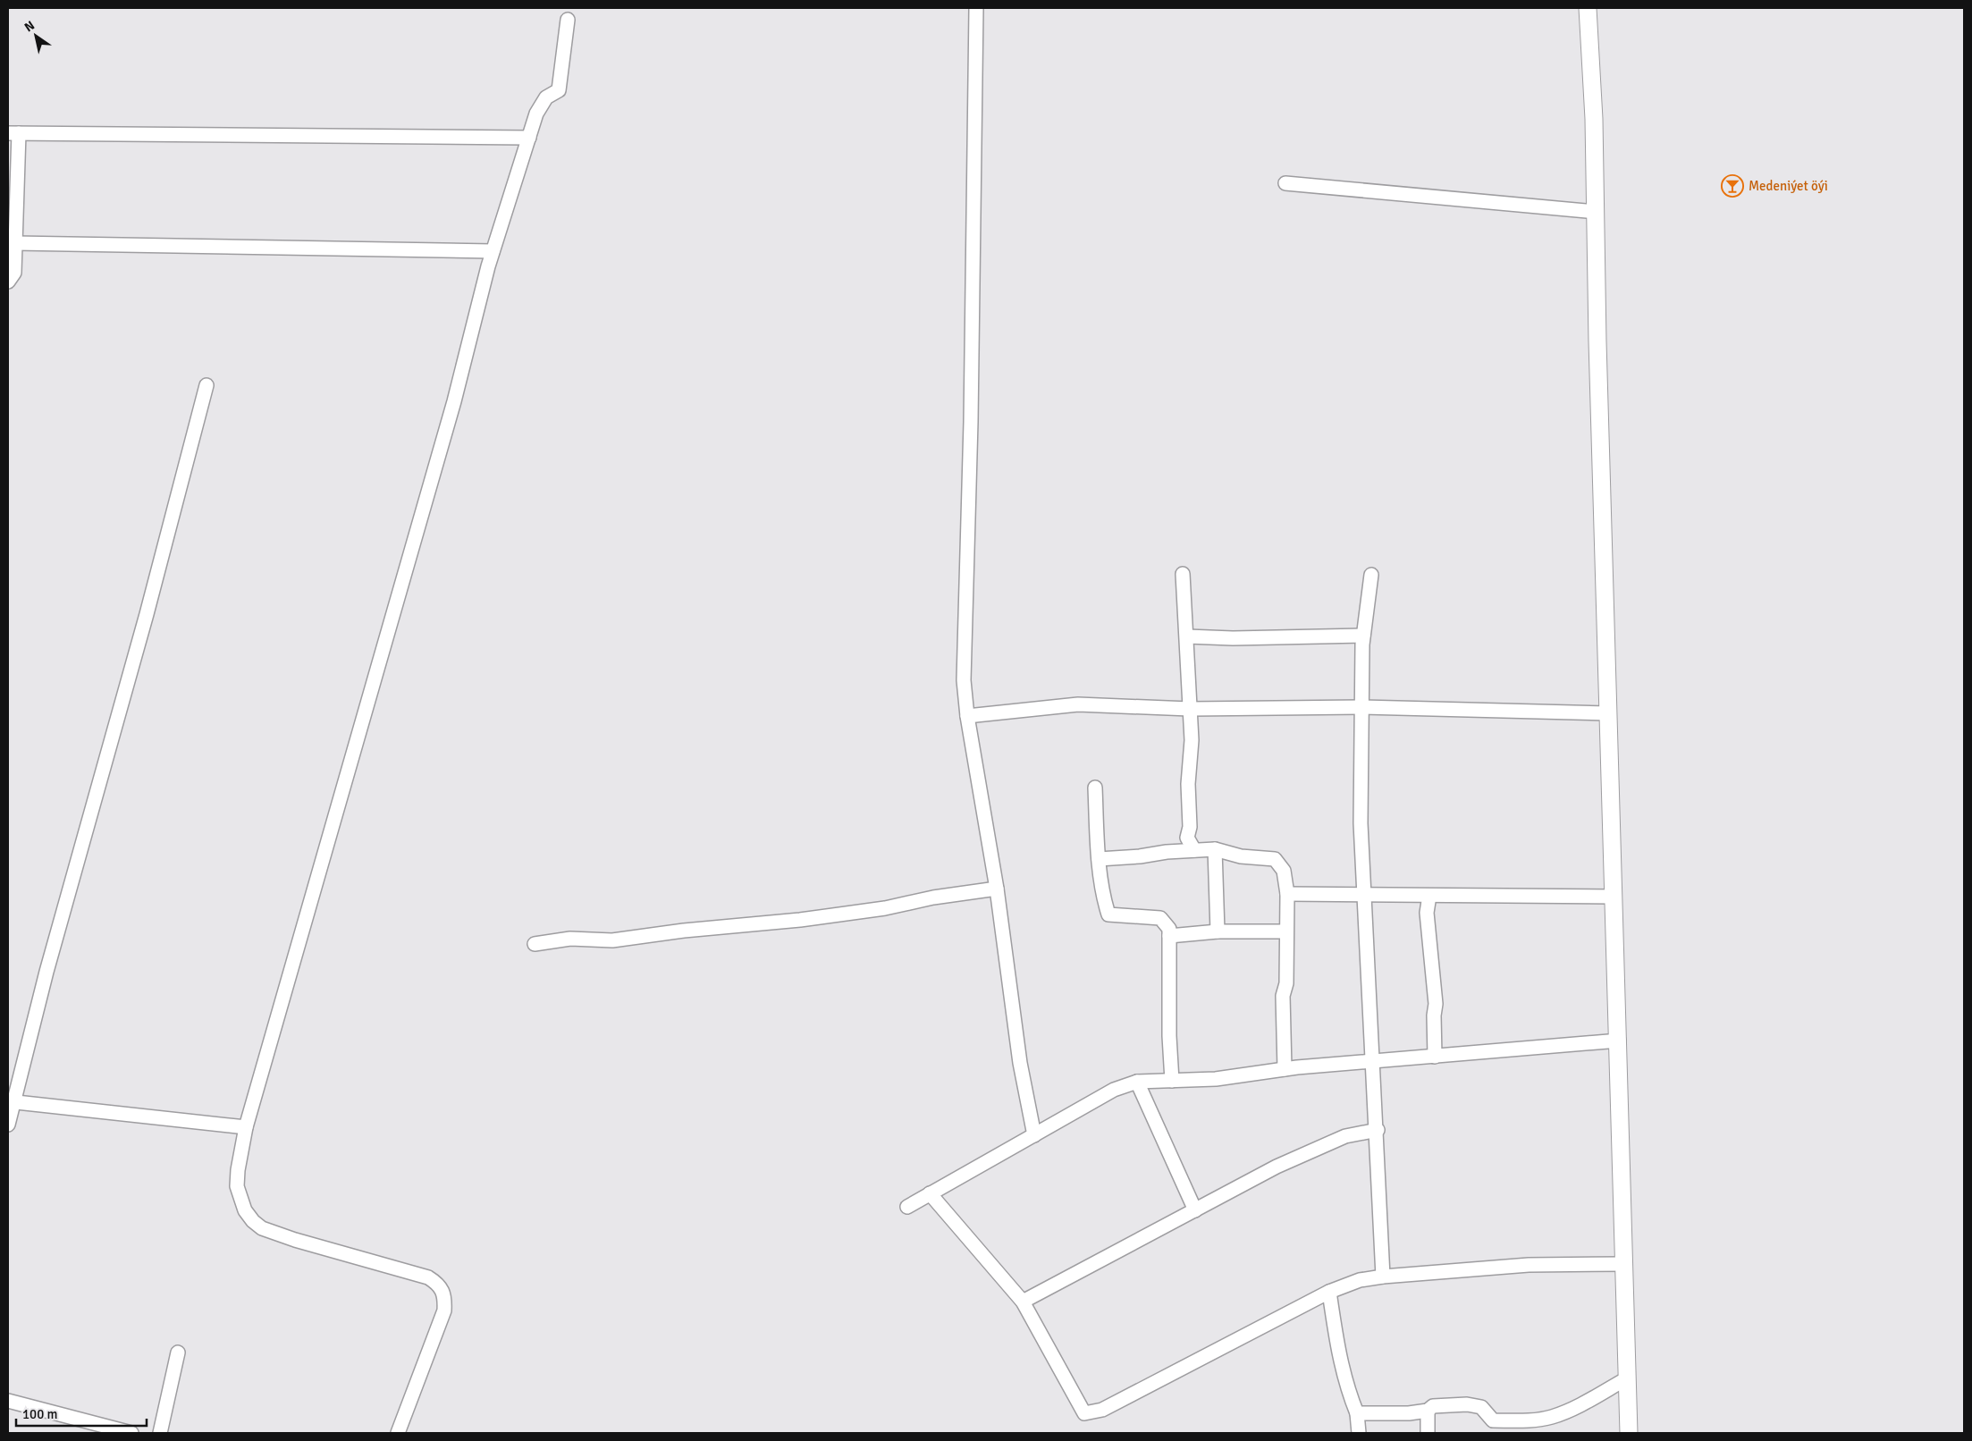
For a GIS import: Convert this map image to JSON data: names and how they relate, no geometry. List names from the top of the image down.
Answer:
{
  "places": {
    "bar": ["Medeniýet öýi"]
  },
  "scale_bar": "100 m",
  "north": "top left"
}
